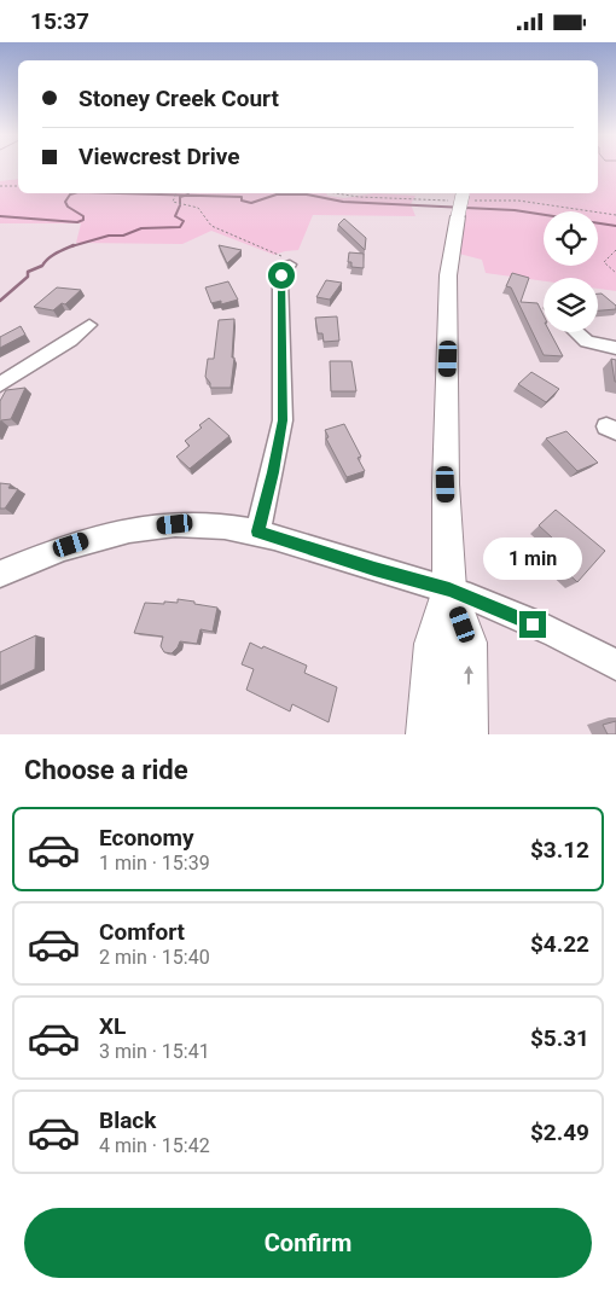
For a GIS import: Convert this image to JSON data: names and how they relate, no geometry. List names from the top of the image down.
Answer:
{
  "page": {
    "status": "15:37",
    "banner": ["Stoney Creek Court", "Viewcrest Drive"],
    "bubble": "1 min",
    "heading": "Choose a ride",
    "list": [
      {
        "name": "Economy",
        "note": "1 min · 15:39",
        "value": "$3.12"
      },
      {
        "name": "Comfort",
        "note": "2 min · 15:40",
        "value": "$4.22"
      },
      {
        "name": "XL",
        "note": "3 min · 15:41",
        "value": "$5.31"
      },
      {
        "name": "Black",
        "note": "4 min · 15:42",
        "value": "$2.49"
      }
    ],
    "buttons": "Confirm"
  }
}
